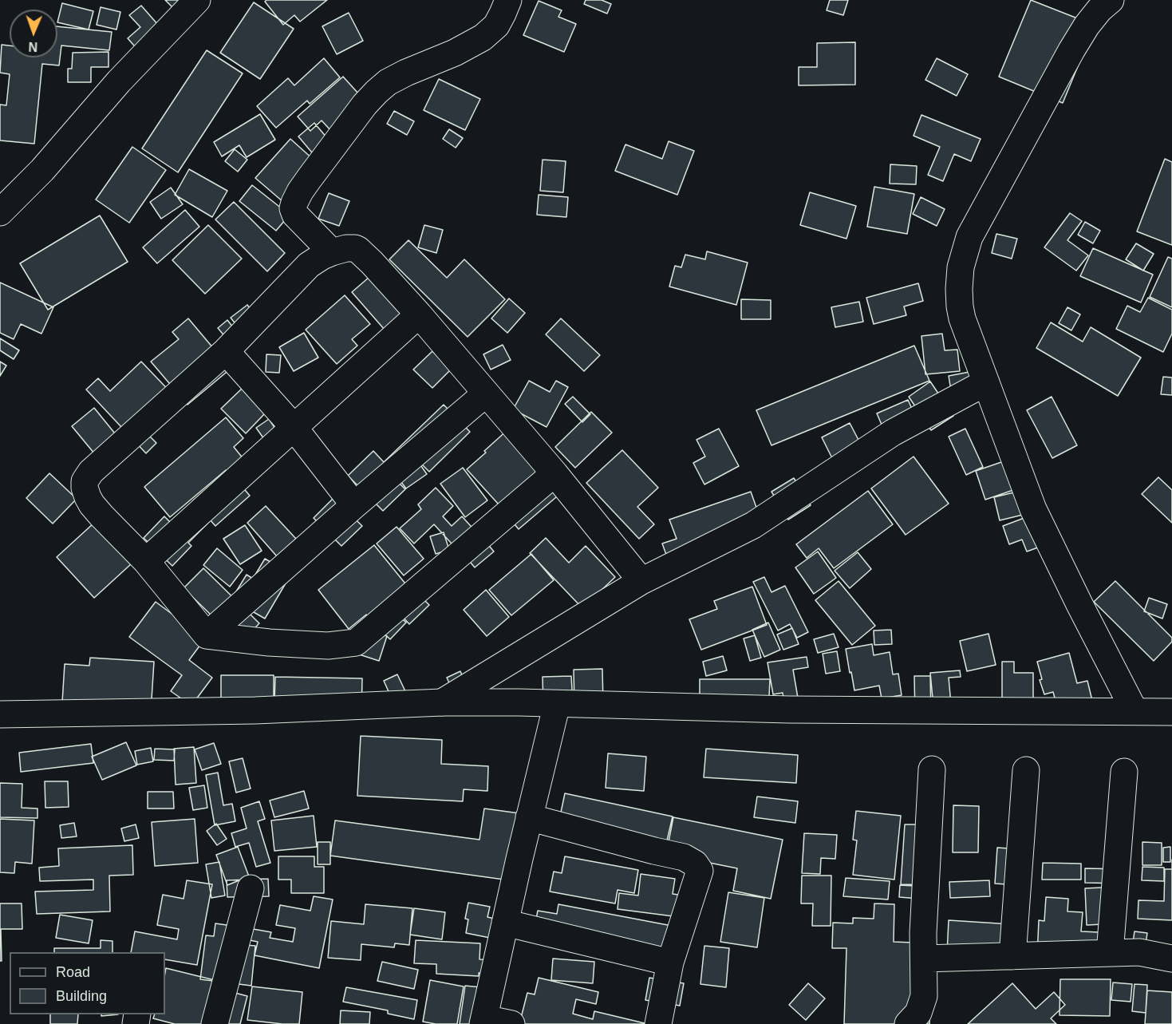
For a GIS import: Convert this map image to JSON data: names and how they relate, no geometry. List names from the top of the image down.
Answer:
{
  "legend": ["Road", "Building"],
  "north": "bottom"
}
